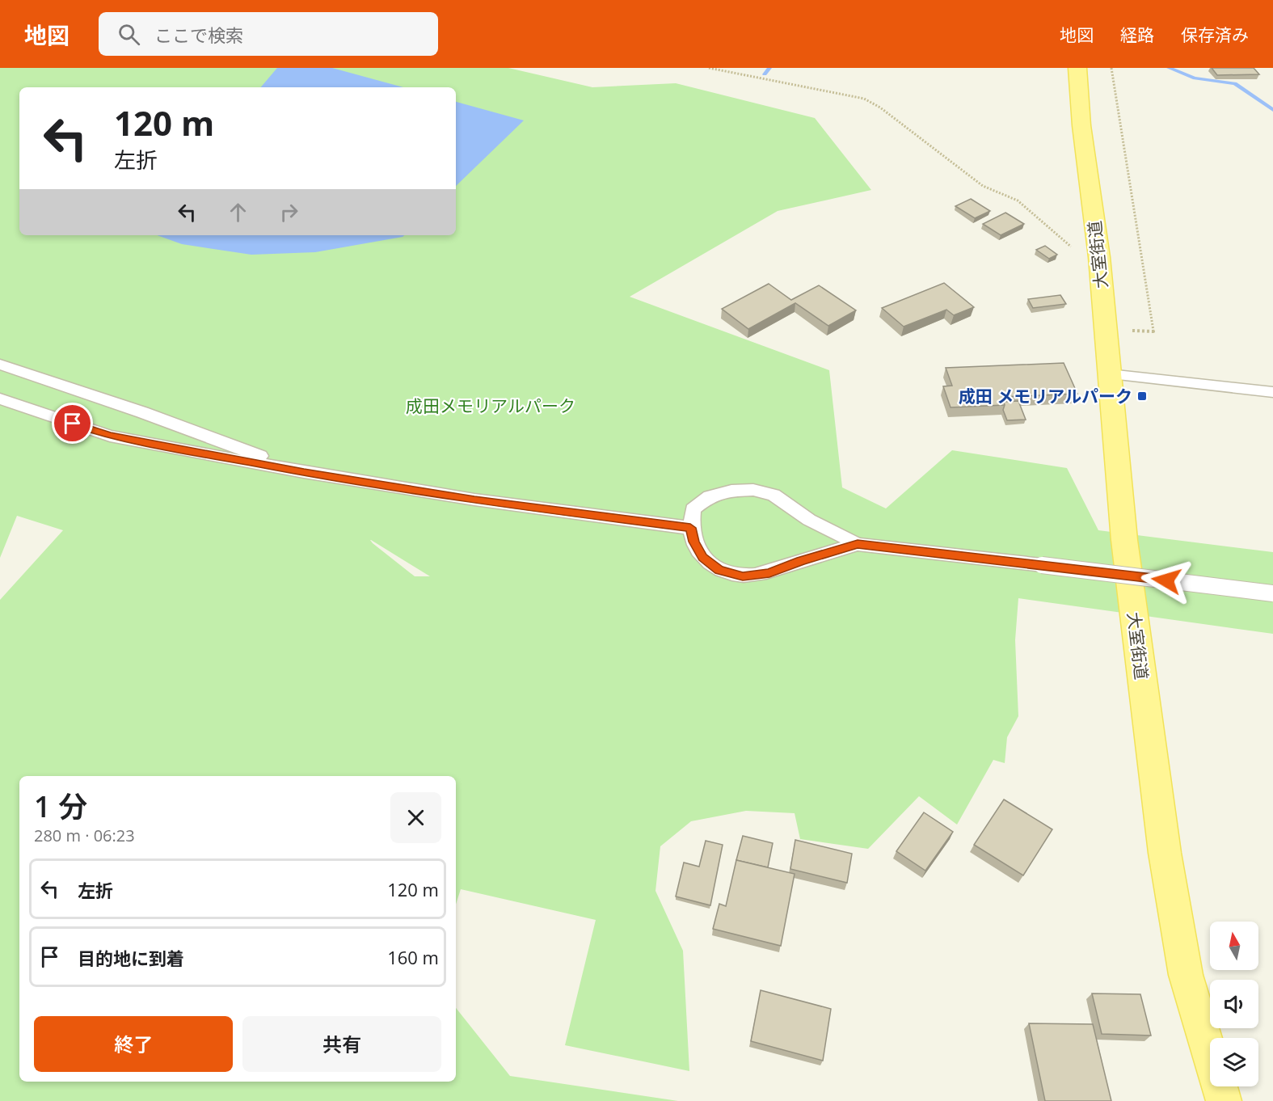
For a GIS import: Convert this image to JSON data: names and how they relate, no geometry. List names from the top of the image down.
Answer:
{
  "streets": {
    "main road": ["大室街道"]
  },
  "parks": ["成田メモリアルパーク"],
  "places": {
    "transit": ["成田 メモリアルパーク"]
  },
  "north": "top",
  "page": {
    "header": "地図",
    "search": "ここで検索",
    "nav": ["地図", "経路", "保存済み"],
    "turn": ["120 m", "左折"],
    "heading": ["1 分", "280 m · 06:23"],
    "list": [
      {
        "name": "左折",
        "value": "120 m"
      },
      {
        "name": "目的地に到着",
        "value": "160 m"
      }
    ],
    "buttons": ["終了", "共有"]
  }
}
